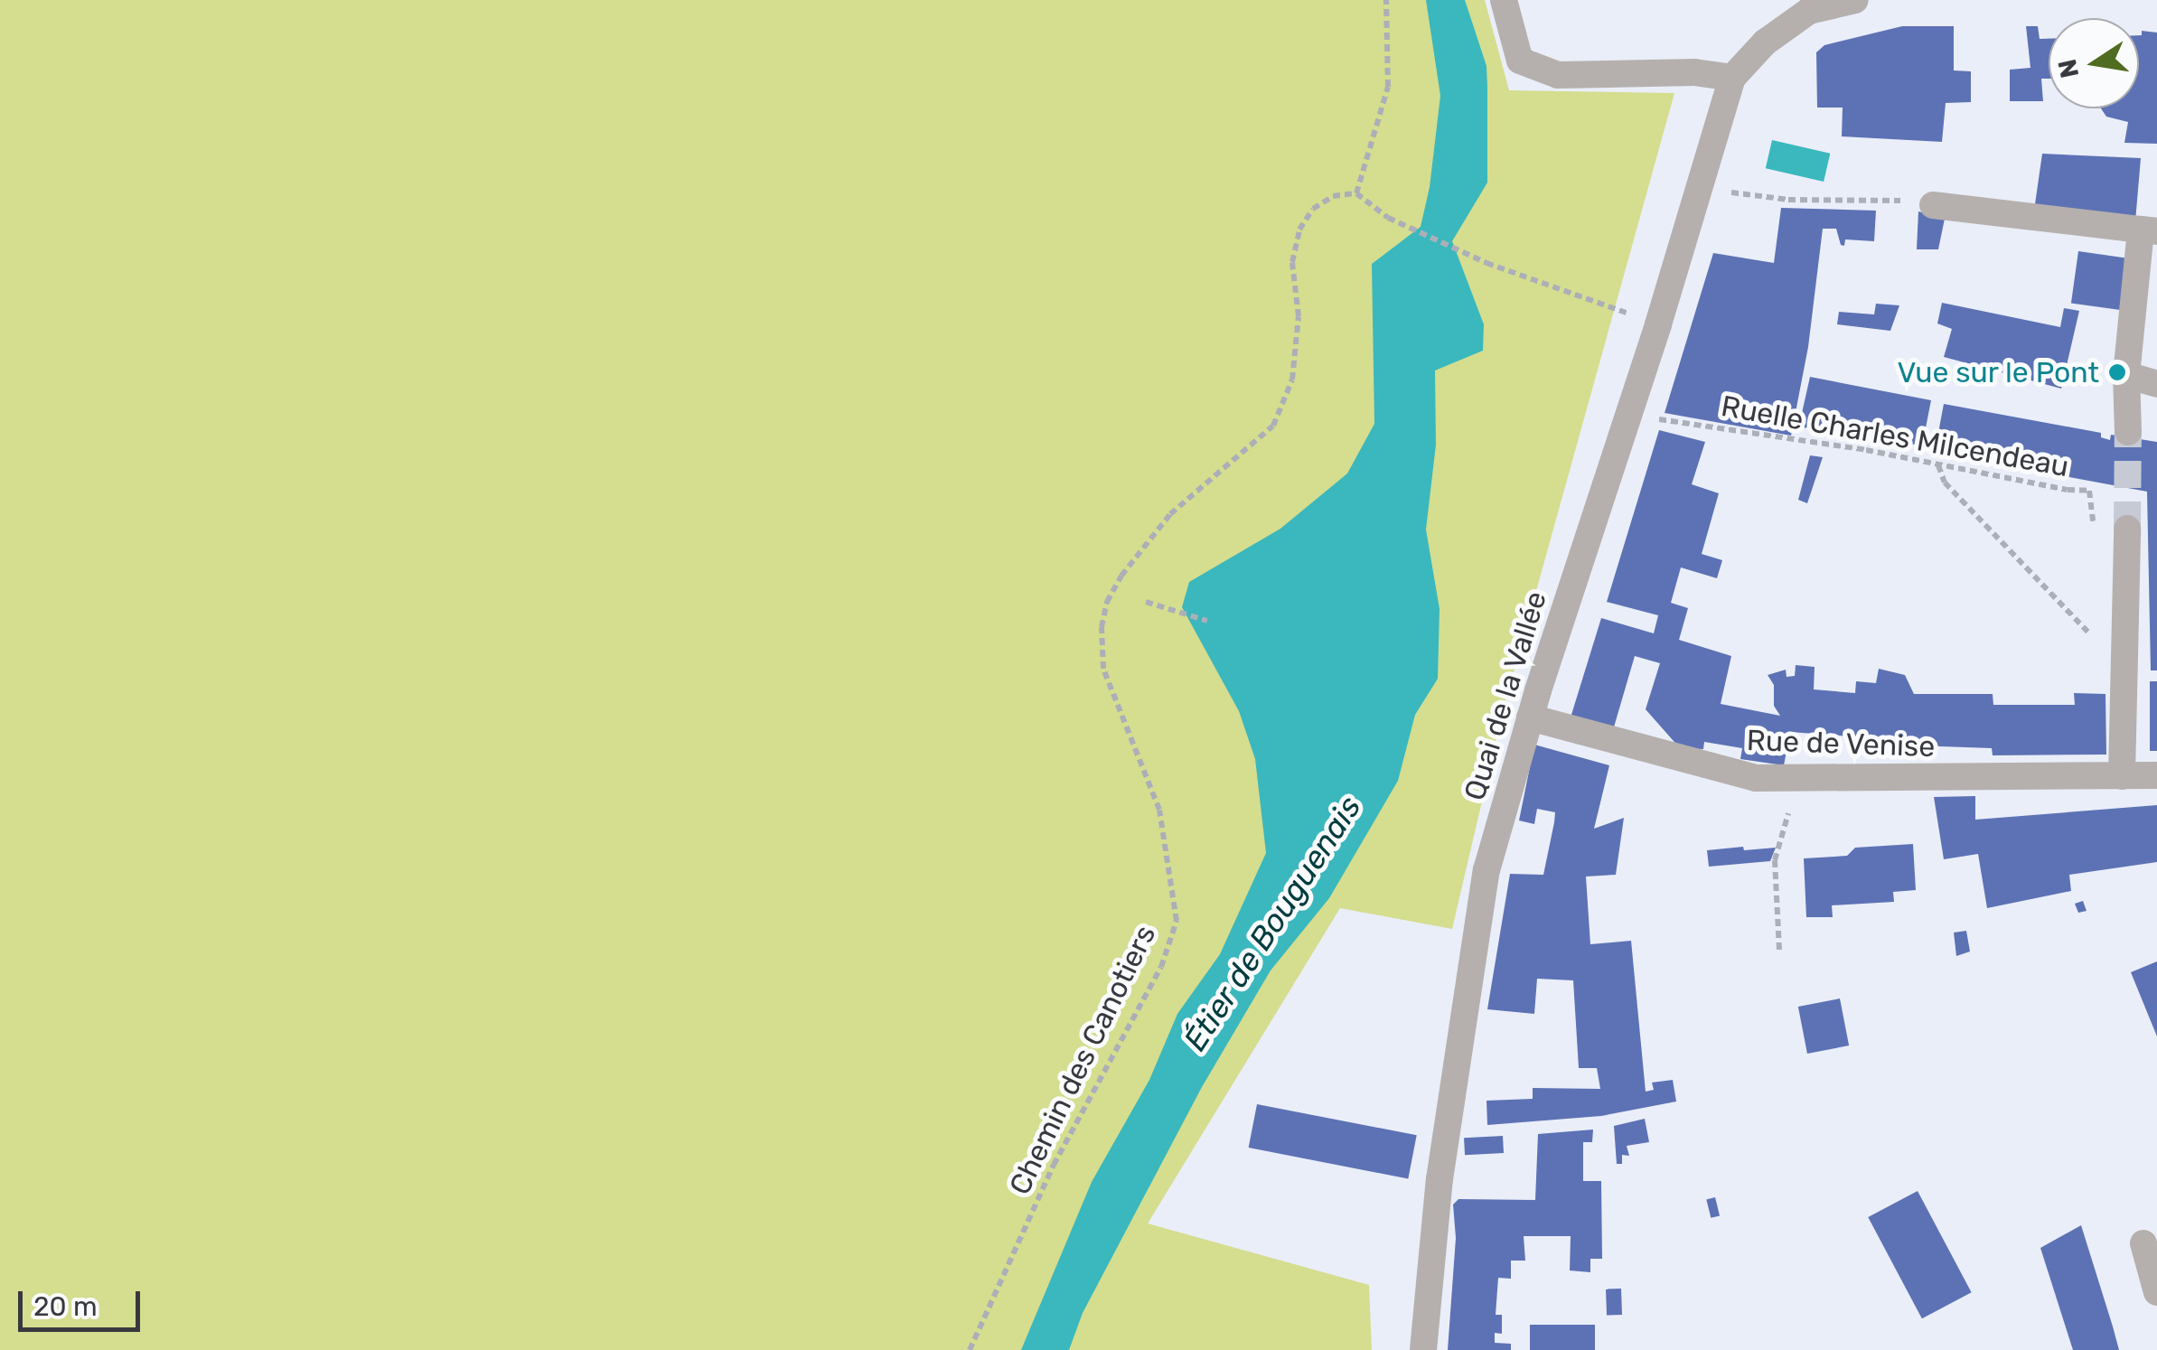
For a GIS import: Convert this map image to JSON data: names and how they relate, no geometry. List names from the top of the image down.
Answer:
{
  "streets": {
    "street": ["Quai de la Vallée", "Rue de Venise"],
    "path": ["Ruelle Charles Milcendeau", "Chemin des Canotiers"]
  },
  "crossings": [
    ["Ruelle Charles Milcendeau", "Quai de la Vallée"],
    ["Quai de la Vallée", "Rue de Venise"]
  ],
  "water": ["Étier de Bouguenais"],
  "places": ["Vue sur le Pont"],
  "scale_bar": "20 m",
  "north": "left"
}
